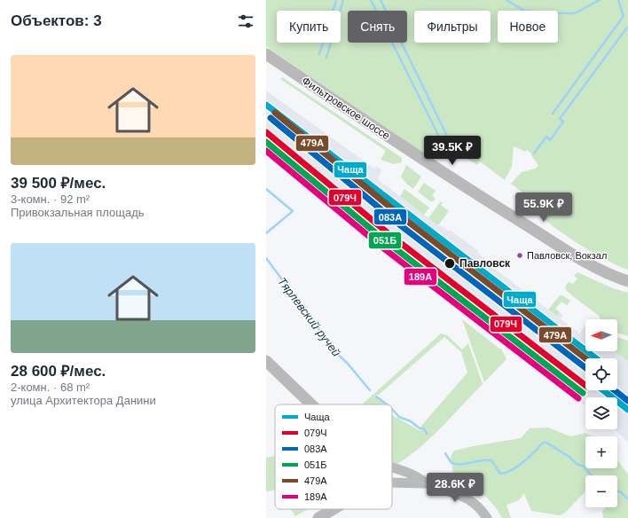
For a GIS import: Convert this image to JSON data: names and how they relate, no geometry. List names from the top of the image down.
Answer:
{
  "streets": {
    "main road": ["Фильтровское шоссе"]
  },
  "water": ["Тярлевский ручей"],
  "places": ["Павловск, Вокзал", "Павловск"],
  "lines": [
    "transit line Чаща",
    "transit line 479А",
    "transit line 083А",
    "transit line 079Ч",
    "transit line 051Б",
    "transit line 189А"
  ],
  "legend": [
    "Чаща",
    "079Ч",
    "083А",
    "051Б",
    "479А",
    "189А"
  ],
  "north": "left",
  "page": {
    "heading": "Объектов: 3",
    "chip": [
      "Купить",
      "Снять",
      "Фильтры",
      "Новое"
    ],
    "list": [
      {
        "name": "39 500 ₽/мес.",
        "note": "3-комн. · 92 m² · Привокзальная площадь"
      },
      {
        "name": "28 600 ₽/мес.",
        "note": "2-комн. · 68 m² · улица Архитектора Данини"
      }
    ],
    "price": ["39.5K ₽", "55.9K ₽", "28.6K ₽"],
    "map_buttons": ["+", "−"]
  }
}
